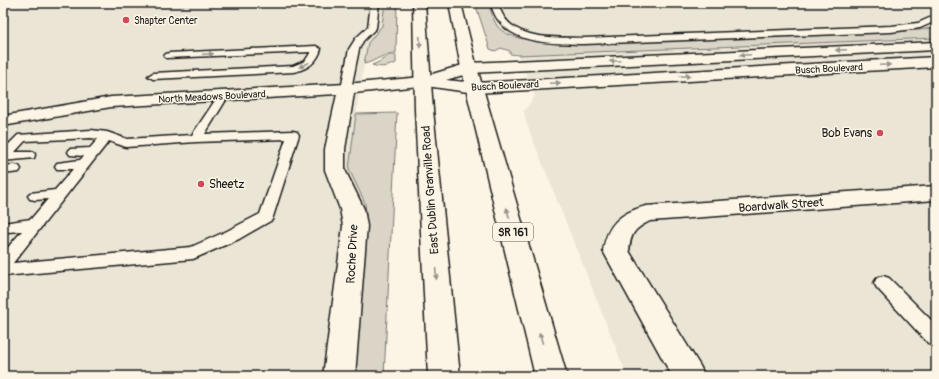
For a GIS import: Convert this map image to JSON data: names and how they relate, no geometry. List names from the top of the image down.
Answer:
{
  "streets": {
    "main road": [
      "Busch Boulevard",
      "North Meadows Boulevard",
      "East Dublin Granville Road",
      "Boardwalk Street",
      "SR 161",
      "Roche Drive"
    ]
  },
  "crossings": [
    ["Busch Boulevard", "North Meadows Boulevard"],
    ["Busch Boulevard", "East Dublin Granville Road"],
    ["Busch Boulevard", "SR 161"],
    ["North Meadows Boulevard", "East Dublin Granville Road"],
    ["North Meadows Boulevard", "Roche Drive"]
  ],
  "places": ["Shapter Center", "Bob Evans", "Sheetz"]
}
